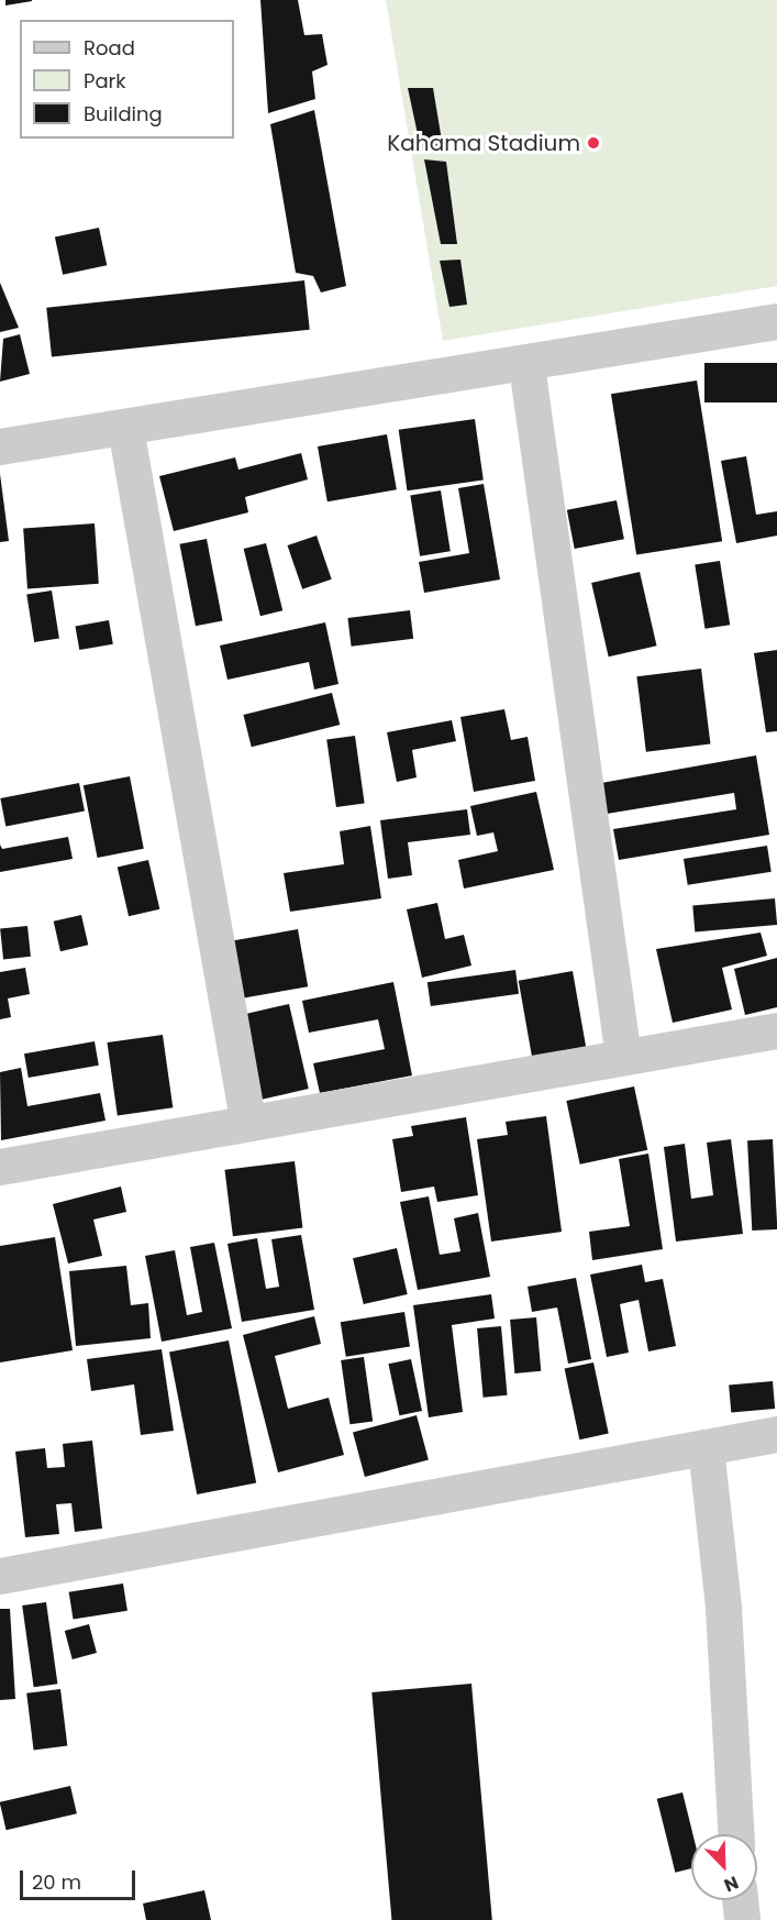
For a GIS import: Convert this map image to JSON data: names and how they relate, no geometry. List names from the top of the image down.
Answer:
{
  "places": ["Kahama Stadium"],
  "legend": ["Road", "Park", "Building"],
  "scale_bar": "20 m",
  "north": "bottom right"
}
